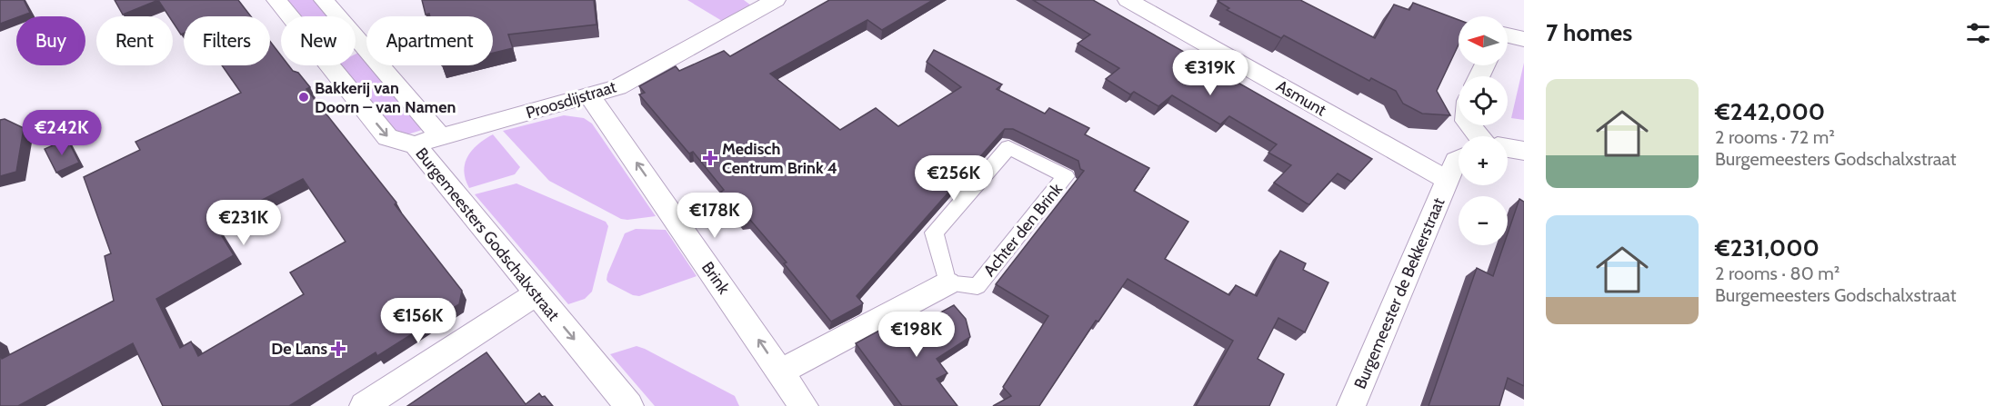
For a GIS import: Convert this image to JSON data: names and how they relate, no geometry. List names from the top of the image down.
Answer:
{
  "streets": {
    "street": [
      "Asmunt",
      "Proosdijstraat",
      "Achter den Brink",
      "Burgemeesters Godschalxstraat",
      "Brink",
      "Burgemeester de Bekkerstraat"
    ]
  },
  "crossings": [
    ["Asmunt", "Burgemeester de Bekkerstraat"],
    ["Proosdijstraat", "Burgemeesters Godschalxstraat"],
    ["Proosdijstraat", "Brink"]
  ],
  "one_way": ["Brink"],
  "places": {
    "other": ["Bakkerij van Doorn – van Namen"],
    "health": ["Medisch Centrum Brink 4", "De Lans"]
  },
  "north": "left",
  "page": {
    "heading": "7 homes",
    "map_buttons": ["+", "−"],
    "chip": [
      "Buy",
      "Rent",
      "Filters",
      "New",
      "Apartment"
    ],
    "price": [
      "€319K",
      "€242K",
      "€256K",
      "€178K",
      "€231K",
      "€156K",
      "€198K"
    ],
    "list": [
      {
        "name": "€242,000",
        "note": "2 rooms · 72 m² · Burgemeesters Godschalxstraat"
      },
      {
        "name": "€231,000",
        "note": "2 rooms · 80 m² · Burgemeesters Godschalxstraat"
      }
    ]
  }
}
